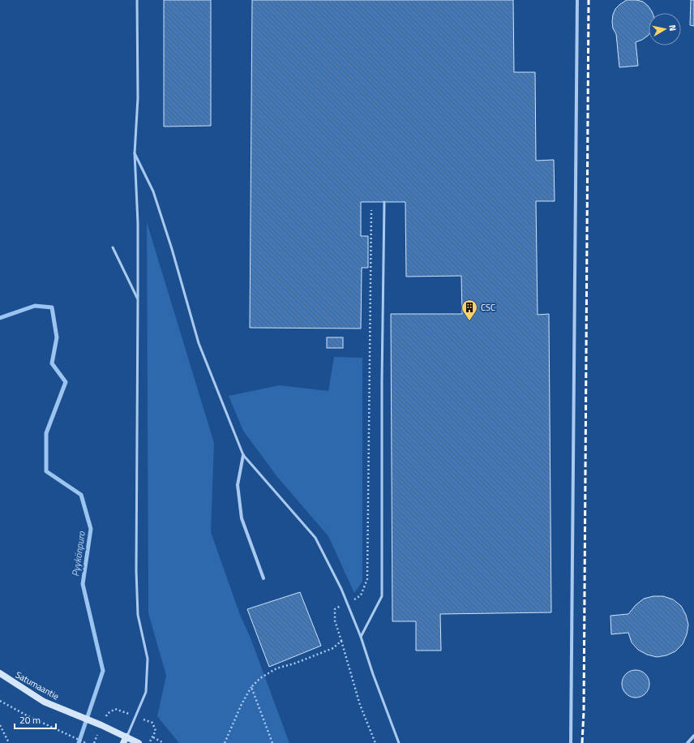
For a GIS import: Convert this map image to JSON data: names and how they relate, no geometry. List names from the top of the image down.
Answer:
{
  "streets": {
    "street": ["Satumaantie"]
  },
  "water": ["Pyykönpuro"],
  "places": {
    "building": ["CSC"]
  },
  "scale_bar": "20 m",
  "north": "right"
}
